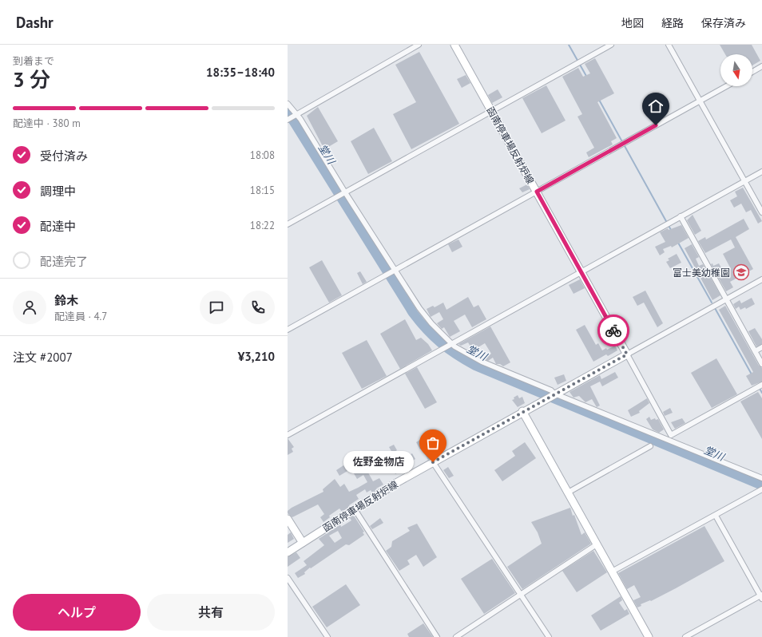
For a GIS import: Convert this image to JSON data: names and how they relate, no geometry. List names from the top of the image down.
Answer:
{
  "streets": {
    "main road": ["函南停車場反射炉線"]
  },
  "water": ["堂川"],
  "places": {
    "school or university": ["富士美幼稚園"],
    "other": ["佐野金物店"]
  },
  "north": "bottom",
  "page": {
    "header": "Dashr",
    "nav": ["地図", "経路", "保存済み"],
    "heading": ["3 分", "到着まで", "18:35–18:40"],
    "panel": [
      "鈴木",
      "配達員 · 4.7",
      "注文 #2007",
      "¥3,210"
    ],
    "bar": "配達中 · 380 m",
    "list": [
      ["受付済み", "18:08"],
      ["調理中", "18:15"],
      ["配達中", "18:22"],
      "配達完了"
    ],
    "bubble": "佐野金物店",
    "buttons": ["ヘルプ", "共有"]
  }
}
